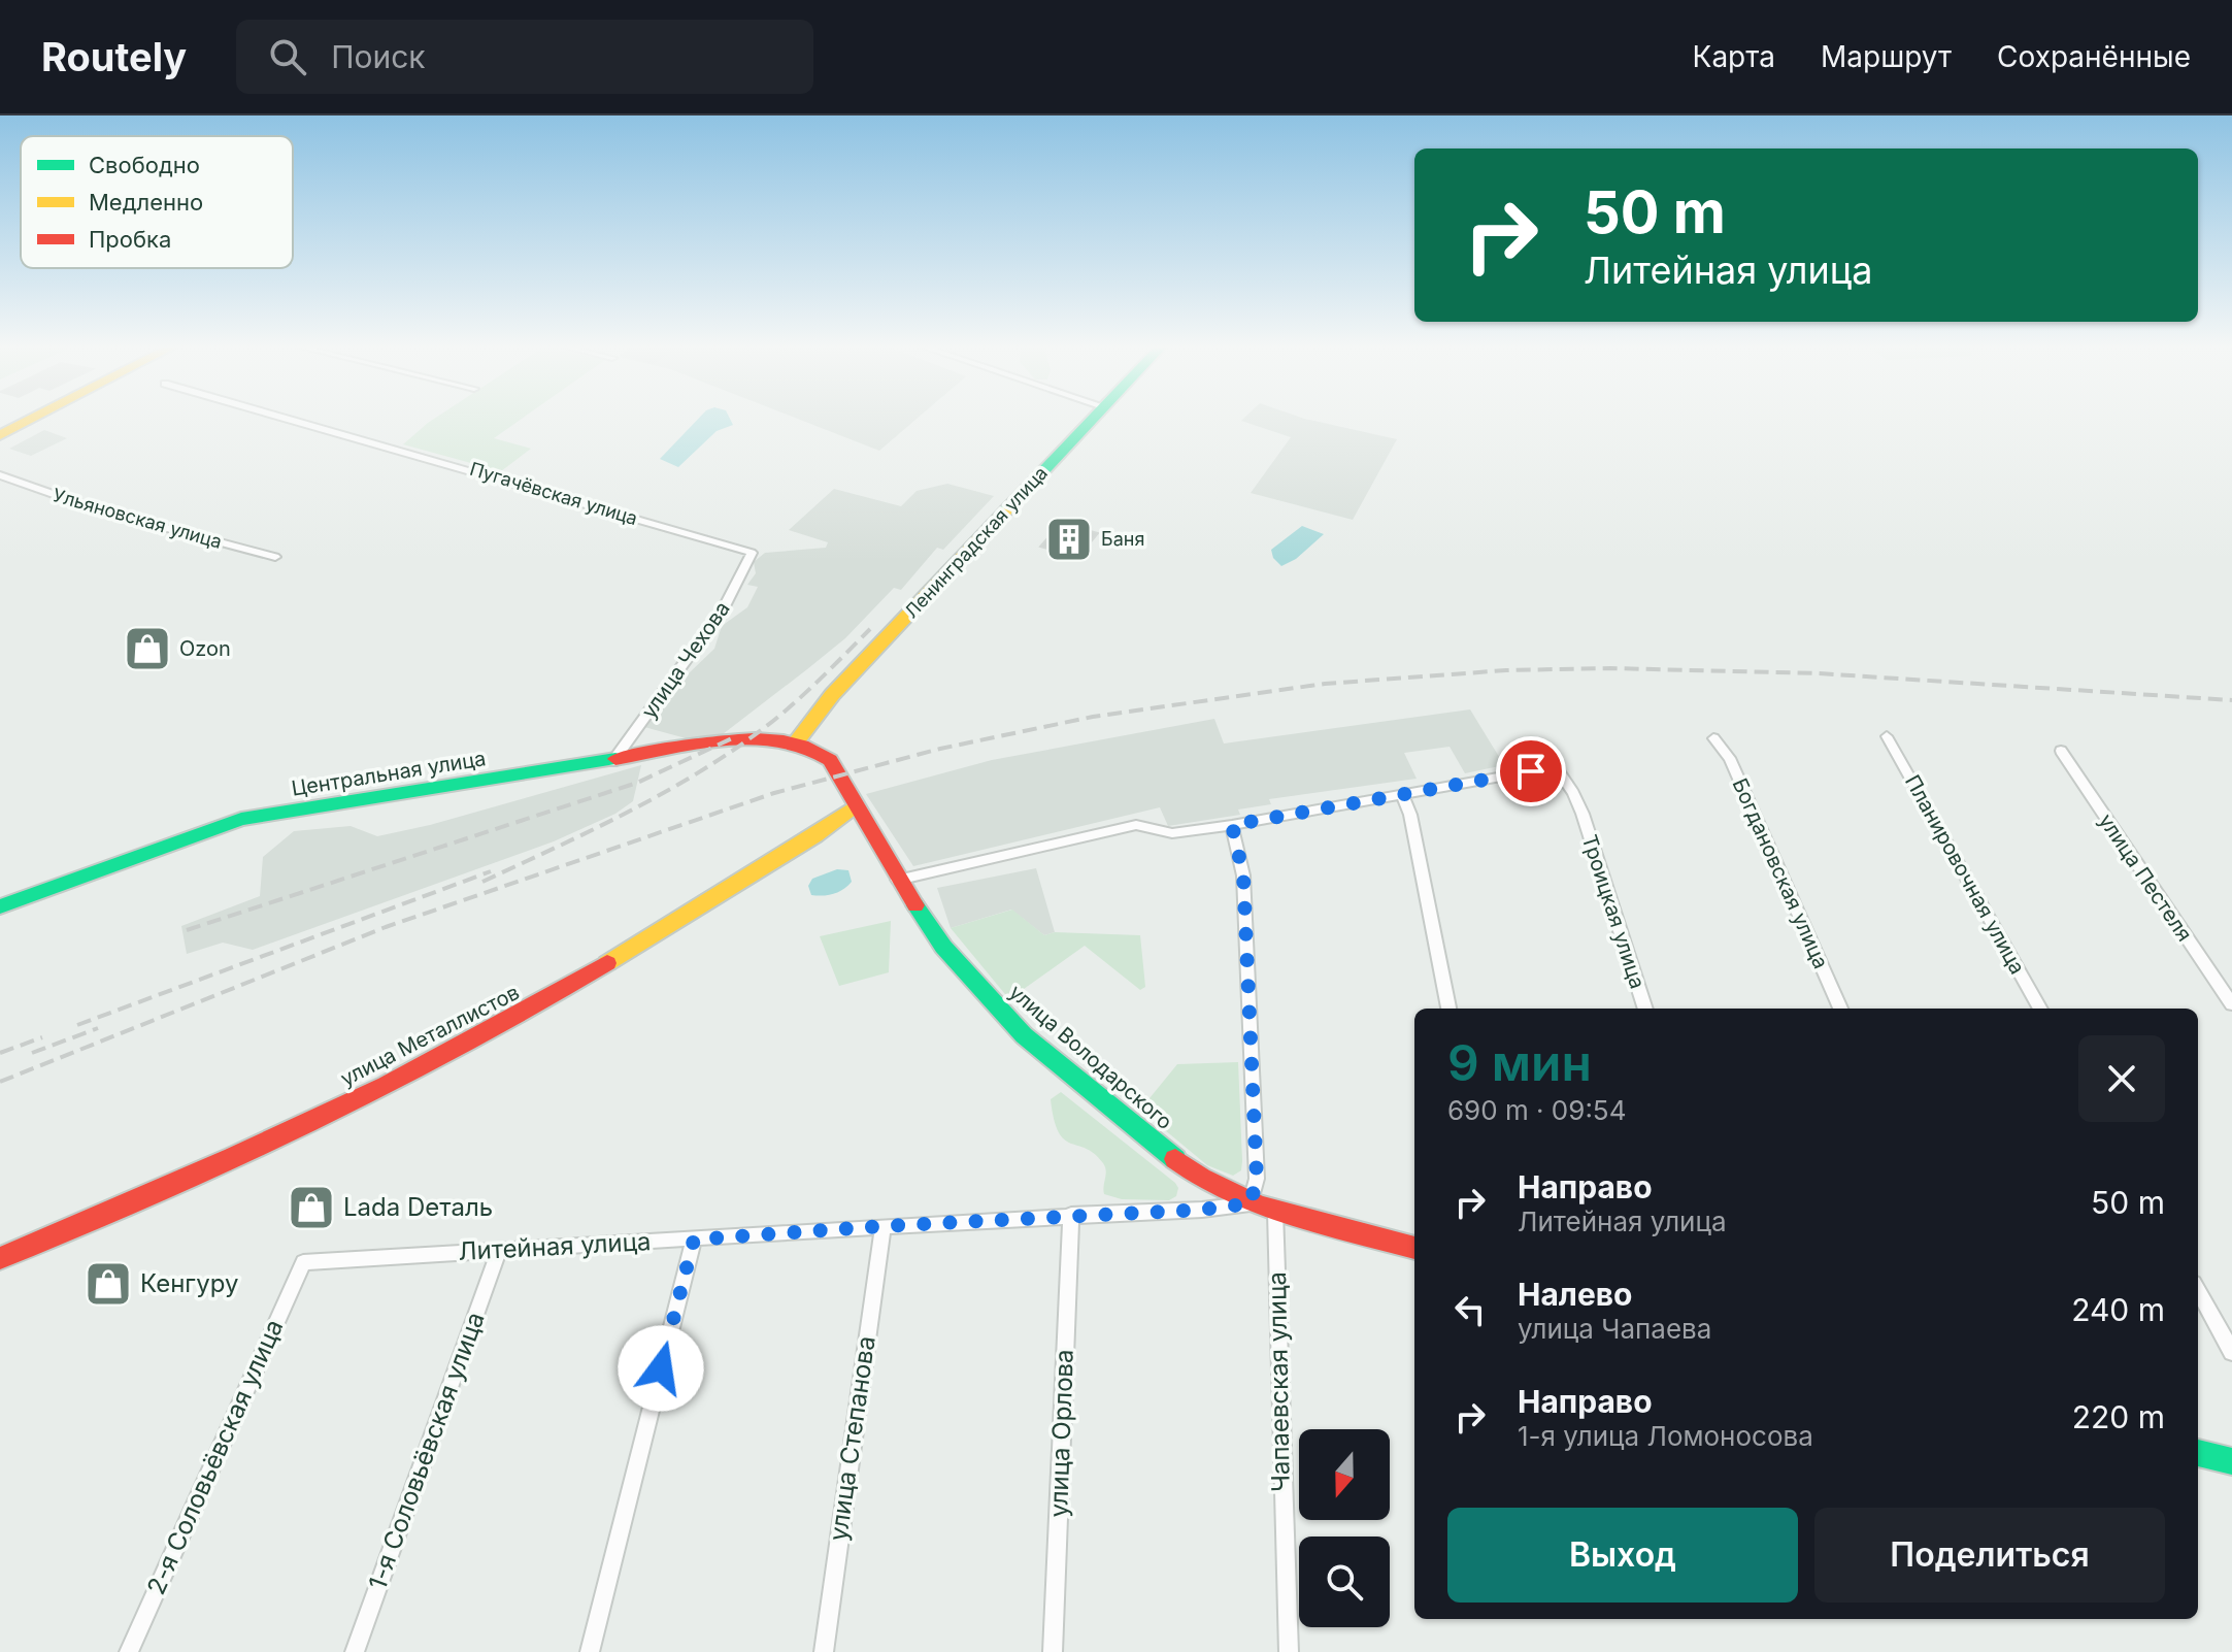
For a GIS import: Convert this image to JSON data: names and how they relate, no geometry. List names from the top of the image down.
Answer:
{
  "streets": {
    "main road": [
      "Ленинградская улица",
      "Центральная улица",
      "улица Металлистов",
      "улица Володарского"
    ],
    "street": [
      "Пугачёвская улица",
      "Ульяновская улица",
      "улица Чехова",
      "Богдановская улица",
      "Планировочная улица",
      "улица Пестеля",
      "Троицкая улица",
      "Литейная улица",
      "Чапаевская улица",
      "улица Орлова",
      "улица Степанова",
      "1-я Соловьёвская улица",
      "2-я Соловьёвская улица"
    ]
  },
  "crossings": [
    ["Пугачёвская улица", "улица Чехова"],
    ["Ленинградская улица", "Центральная улица"],
    ["Ленинградская улица", "улица Володарского"],
    ["улица Чехова", "Центральная улица"],
    ["Центральная улица", "улица Володарского"],
    ["улица Металлистов", "улица Володарского"],
    ["улица Володарского", "Литейная улица"],
    ["улица Володарского", "Чапаевская улица"],
    ["Литейная улица", "улица Орлова"],
    ["Литейная улица", "улица Степанова"],
    ["Литейная улица", "1-я Соловьёвская улица"],
    ["Литейная улица", "2-я Соловьёвская улица"]
  ],
  "places": {
    "building": ["Баня"],
    "shop": ["Ozon", "Lada Dеталь", "Кенгуру"]
  },
  "legend": ["Свободно", "Медленно", "Пробка"],
  "north": "bottom",
  "page": {
    "header": "Routely",
    "search": "Поиск",
    "nav": ["Карта", "Маршрут", "Сохранённые"],
    "turn": ["50 m", "Литейная улица"],
    "heading": ["9 мин", "690 m · 09:54"],
    "list": [
      {
        "name": "Направо",
        "note": "Литейная улица",
        "value": "50 m"
      },
      {
        "name": "Налево",
        "note": "улица Чапаева",
        "value": "240 m"
      },
      {
        "name": "Направо",
        "note": "1-я улица Ломоносова",
        "value": "220 m"
      }
    ],
    "buttons": ["Выход", "Поделиться"]
  }
}
